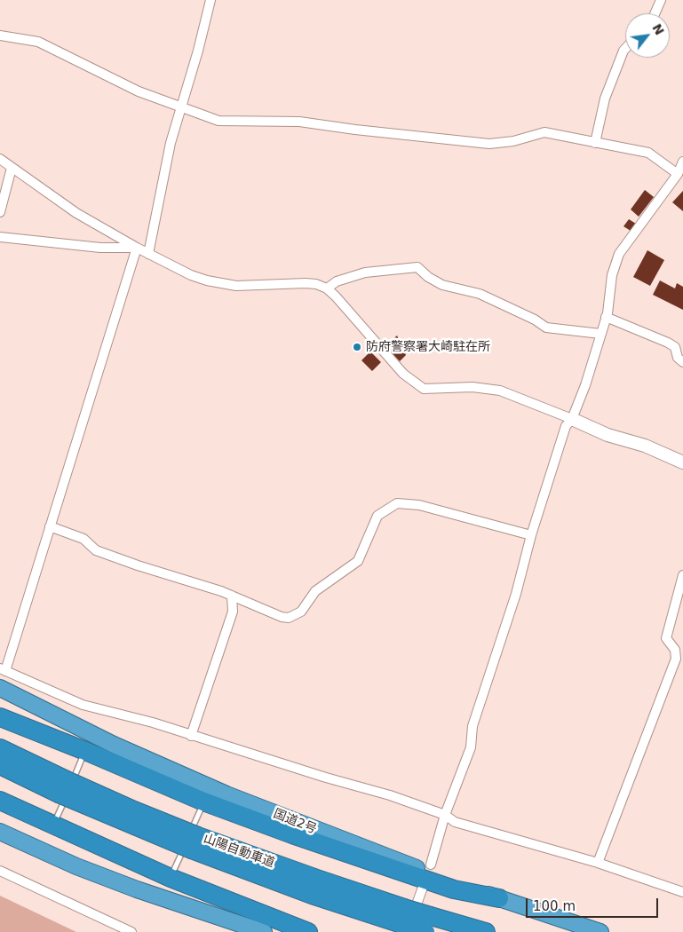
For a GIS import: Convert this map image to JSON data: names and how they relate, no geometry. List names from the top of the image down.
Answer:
{
  "streets": {
    "highway": ["国道2号", "山陽自動車道"]
  },
  "places": ["防府警察署大崎駐在所"],
  "scale_bar": "100 m",
  "north": "top right"
}
